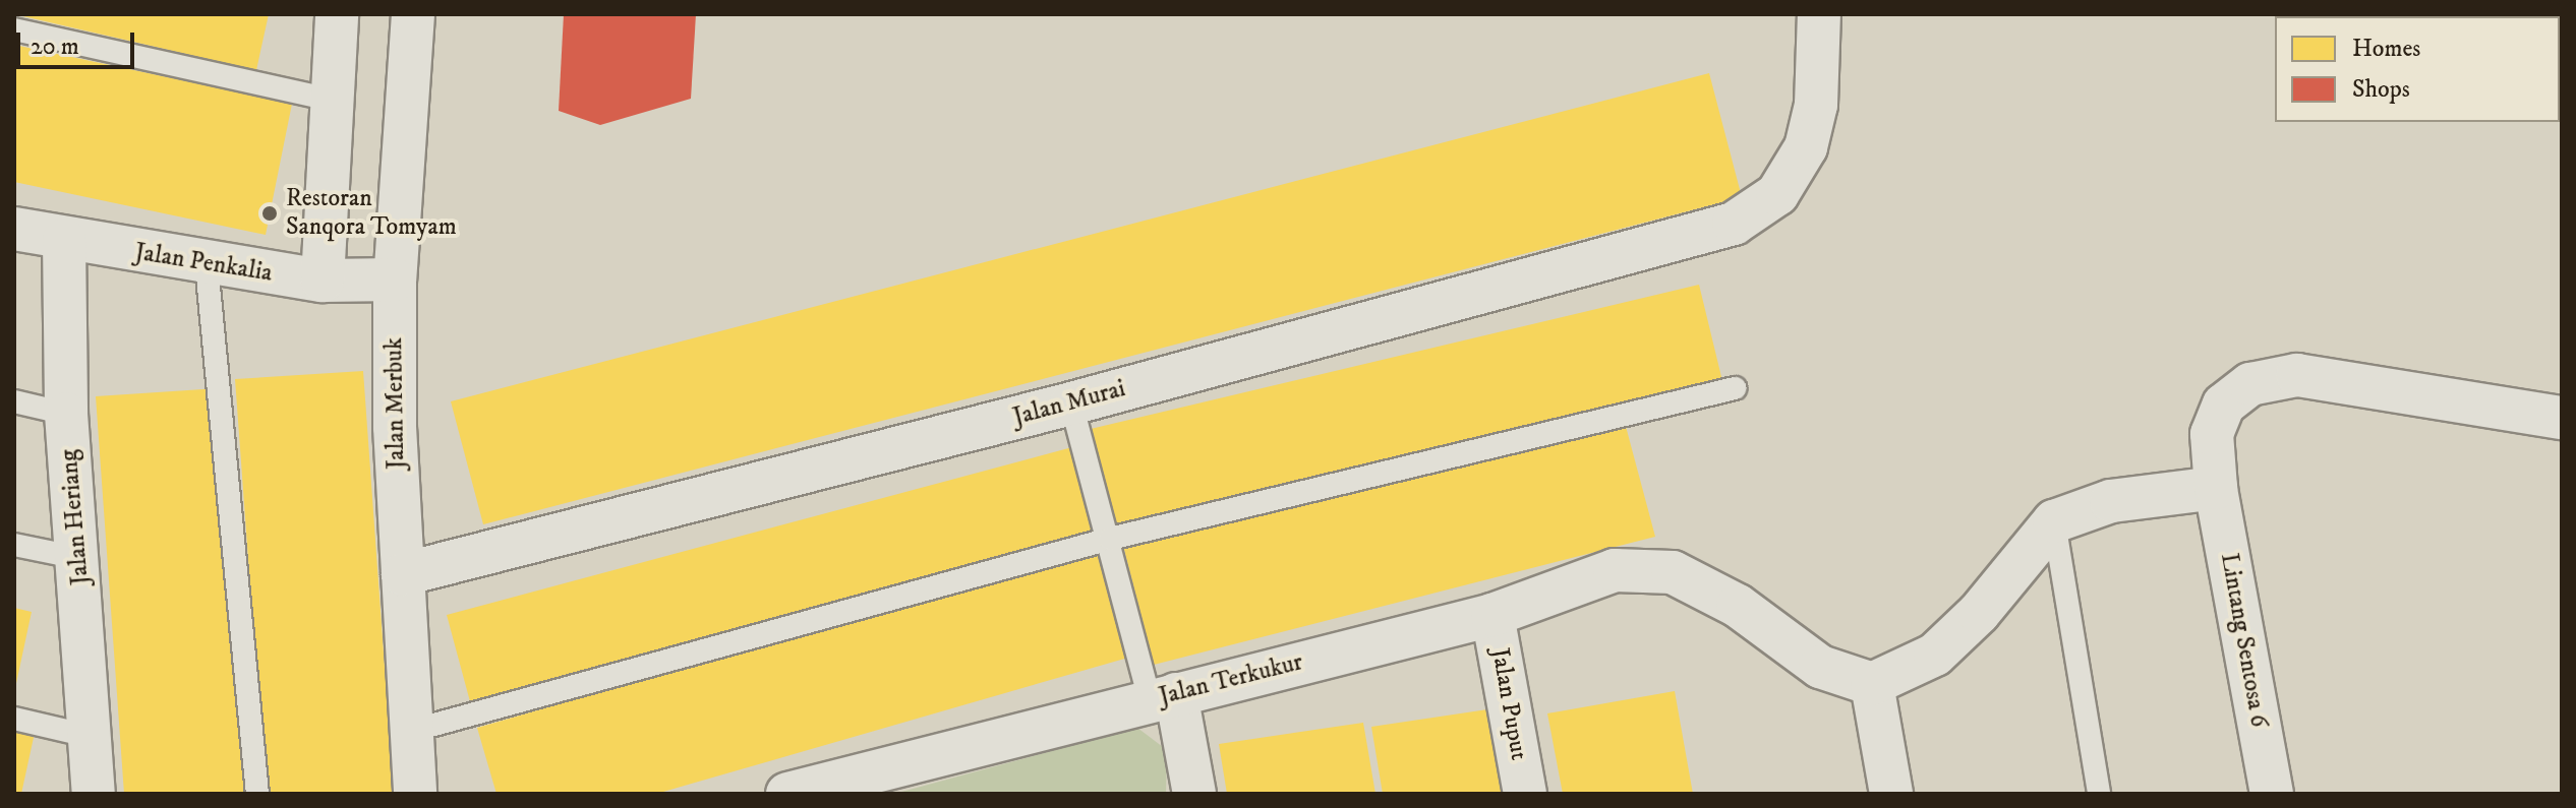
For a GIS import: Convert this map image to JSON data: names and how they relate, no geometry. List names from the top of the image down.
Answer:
{
  "streets": {
    "street": [
      "Jalan Penkalia",
      "Jalan Merbuk",
      "Jalan Murai",
      "Jalan Heriang",
      "Lintang Sentosa 6",
      "Jalan Terkukur",
      "Jalan Puput"
    ]
  },
  "crossings": [
    ["Jalan Penkalia", "Jalan Merbuk"],
    ["Jalan Penkalia", "Jalan Heriang"],
    ["Jalan Merbuk", "Jalan Murai"],
    ["Jalan Terkukur", "Jalan Puput"]
  ],
  "places": ["Restoran Sanqora Tomyam"],
  "legend": ["Homes", "Shops"],
  "scale_bar": "20 m"
}
